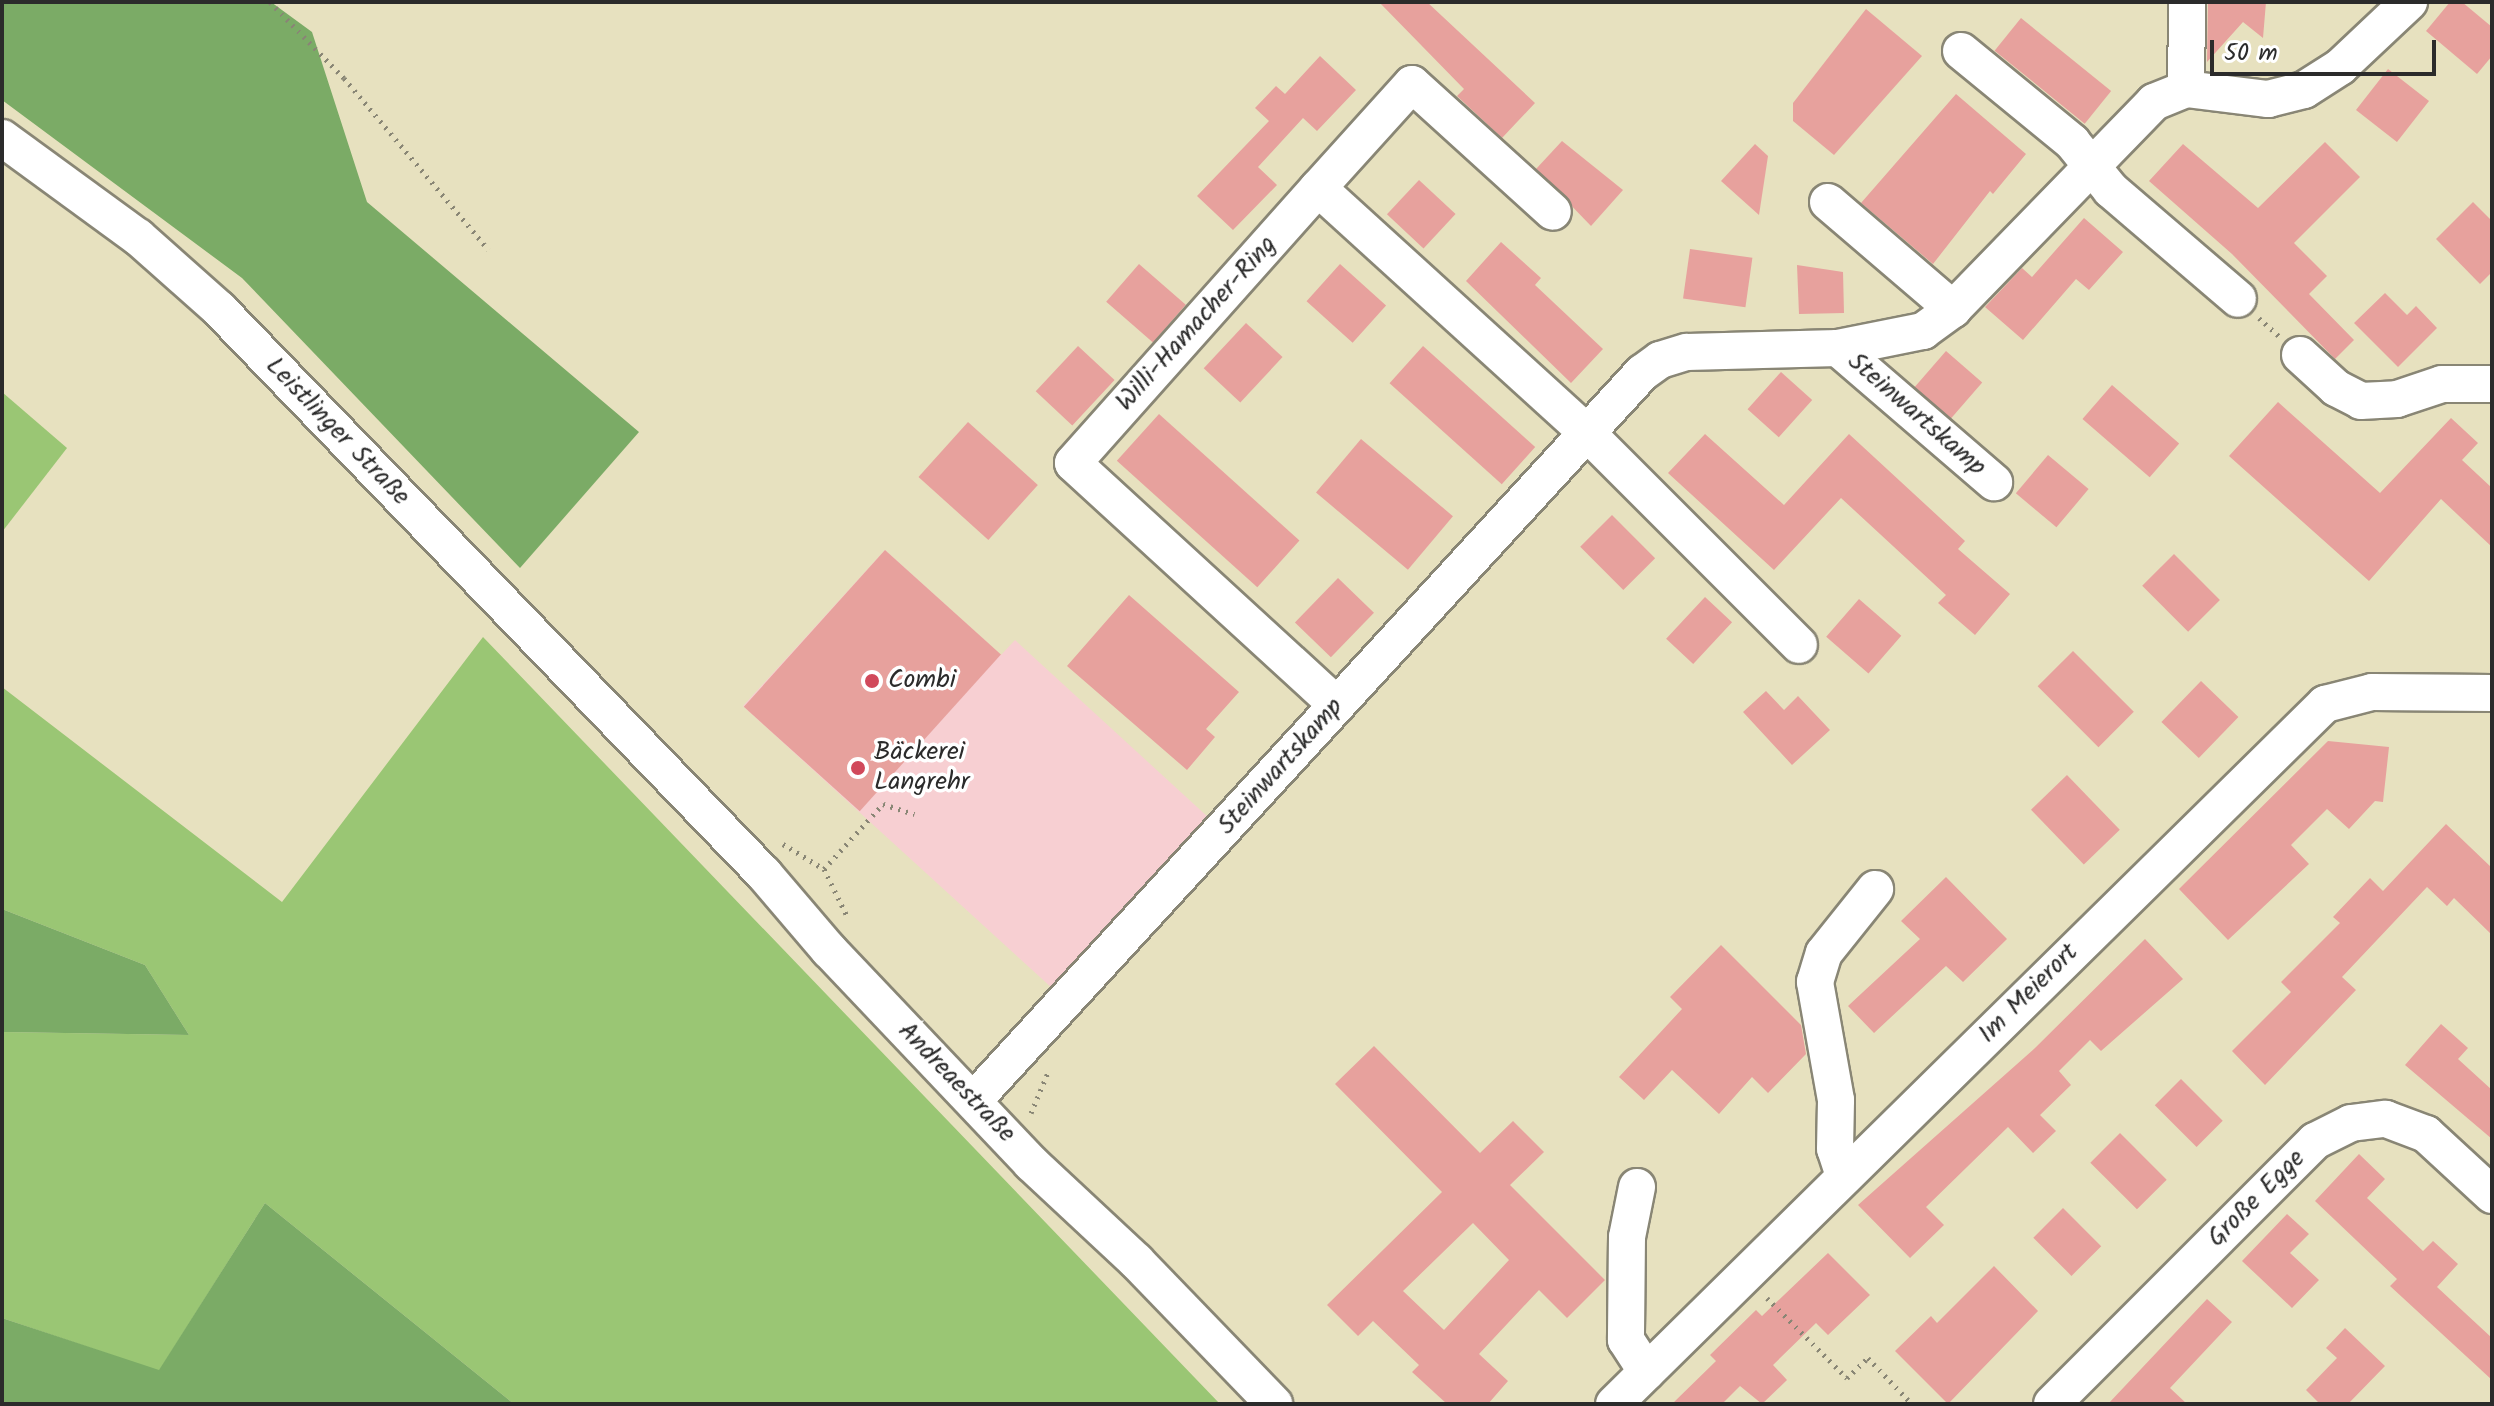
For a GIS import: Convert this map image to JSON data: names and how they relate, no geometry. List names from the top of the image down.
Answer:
{
  "streets": {
    "street": [
      "Willi-Hamacher-Ring",
      "Steinwartskamp",
      "Leistlinger Straße",
      "Im Meierort",
      "Andreaestraße",
      "Große Egge"
    ]
  },
  "crossings": [
    ["Willi-Hamacher-Ring", "Steinwartskamp"],
    ["Steinwartskamp", "Andreaestraße"],
    ["Leistlinger Straße", "Andreaestraße"]
  ],
  "places": ["Combi", "Bäckerei Langrehr"],
  "scale_bar": "50 m"
}
